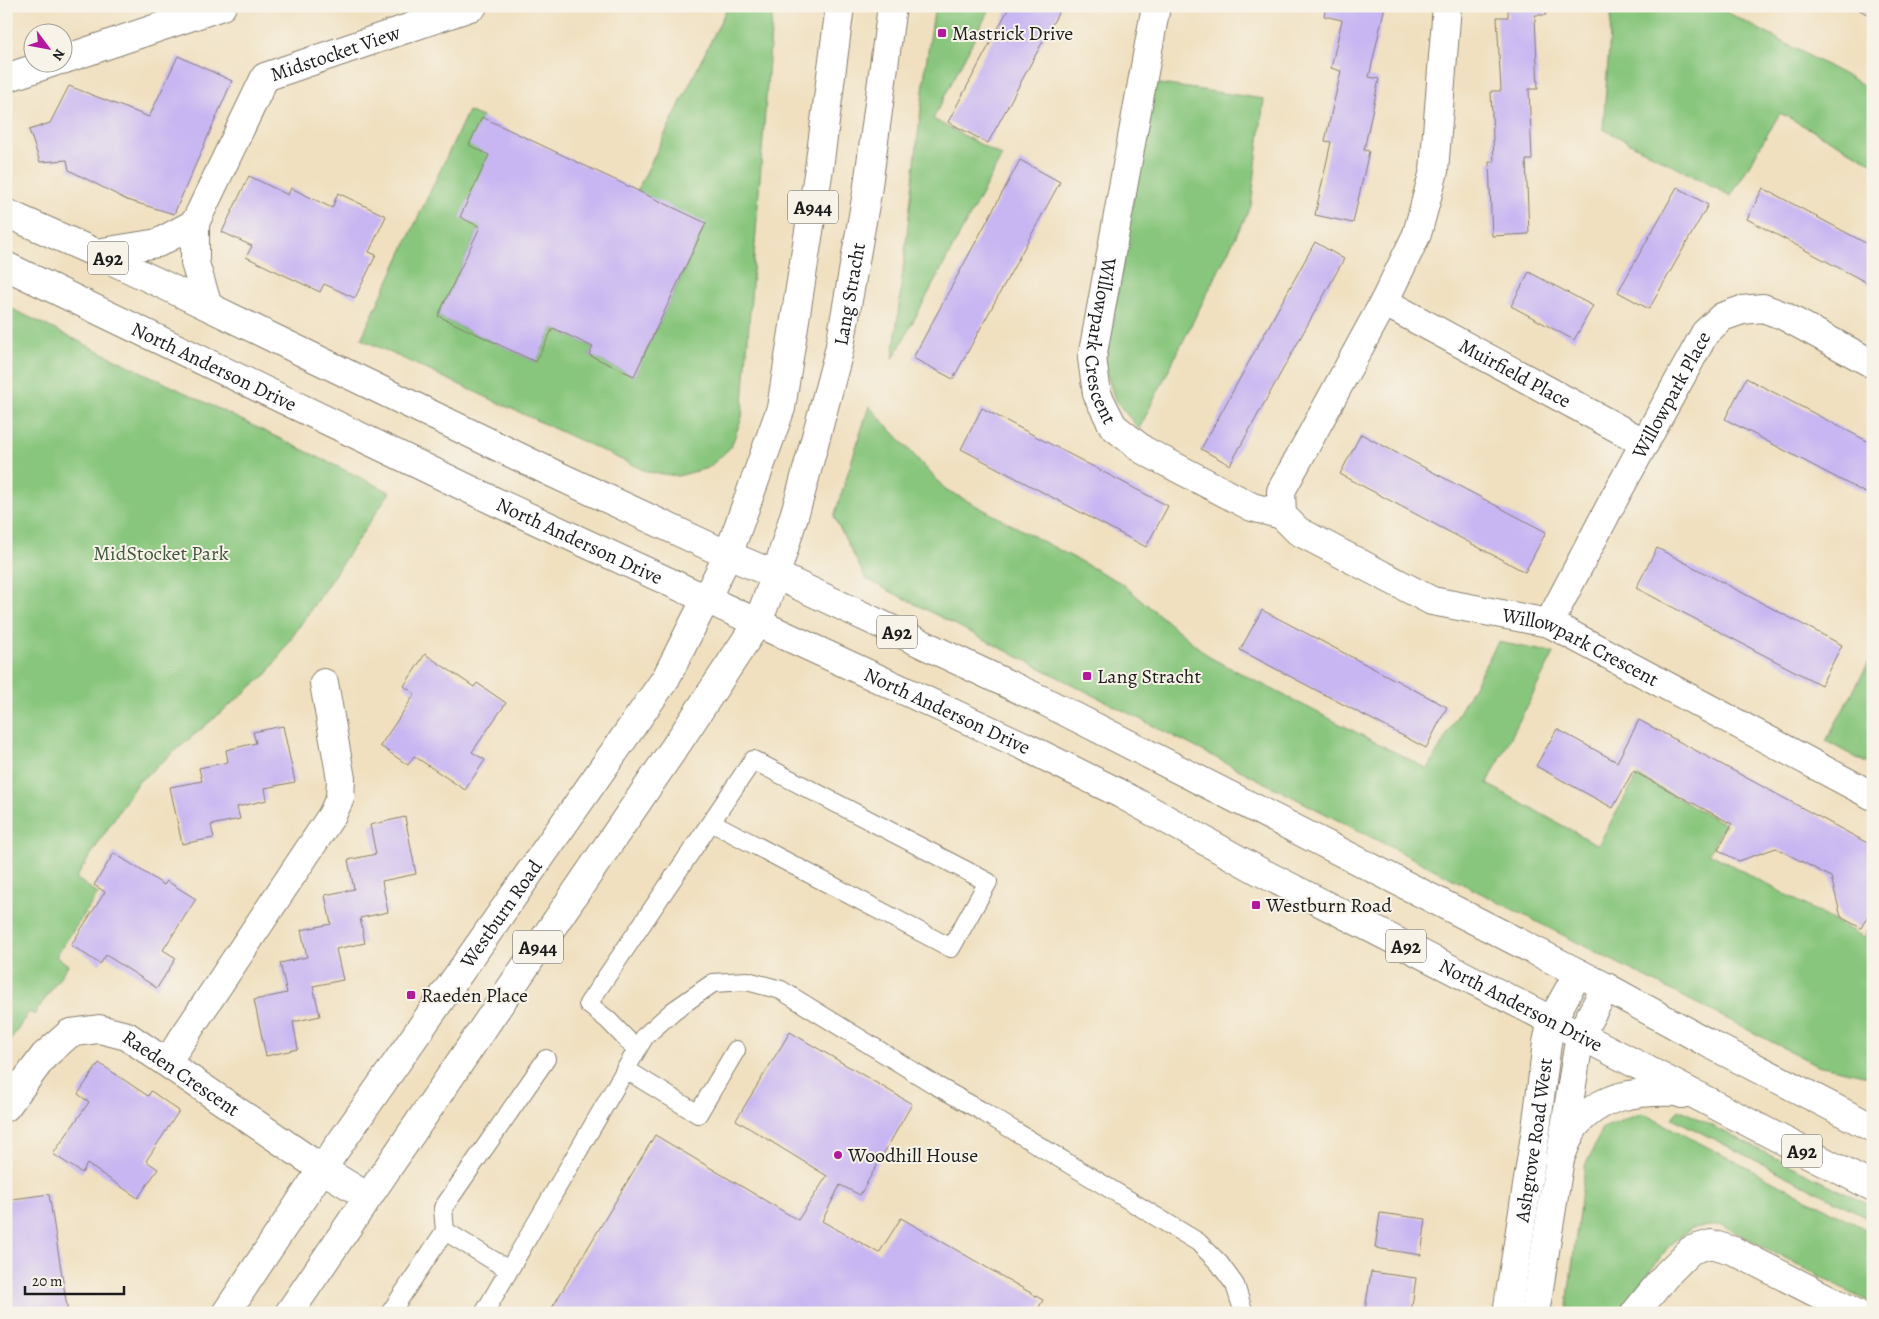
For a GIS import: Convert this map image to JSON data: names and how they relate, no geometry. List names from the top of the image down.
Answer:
{
  "streets": {
    "main road": [
      "Midstocket View",
      "A944",
      "A92",
      "Lang Stracht",
      "Willowpark Crescent",
      "North Anderson Drive",
      "Muirfield Place",
      "Willowpark Place",
      "Westburn Road",
      "Raeden Crescent",
      "Ashgrove Road West"
    ]
  },
  "crossings": [
    ["Midstocket View", "A92"],
    ["A944", "A92"],
    ["A944", "Lang Stracht"],
    ["A944", "North Anderson Drive"],
    ["A944", "Westburn Road"],
    ["A944", "Raeden Crescent"],
    ["A92", "Lang Stracht"],
    ["A92", "Westburn Road"],
    ["A92", "Ashgrove Road West"],
    ["Willowpark Crescent", "Willowpark Place"],
    ["North Anderson Drive", "Westburn Road"],
    ["North Anderson Drive", "Ashgrove Road West"],
    ["Muirfield Place", "Willowpark Place"],
    ["Westburn Road", "Raeden Crescent"]
  ],
  "parks": ["MidStocket Park"],
  "places": {
    "transit": [
      "Mastrick Drive",
      "Lang Stracht",
      "Westburn Road",
      "Raeden Place"
    ],
    "other": ["Woodhill House"]
  },
  "scale_bar": "20 m",
  "north": "bottom right"
}
